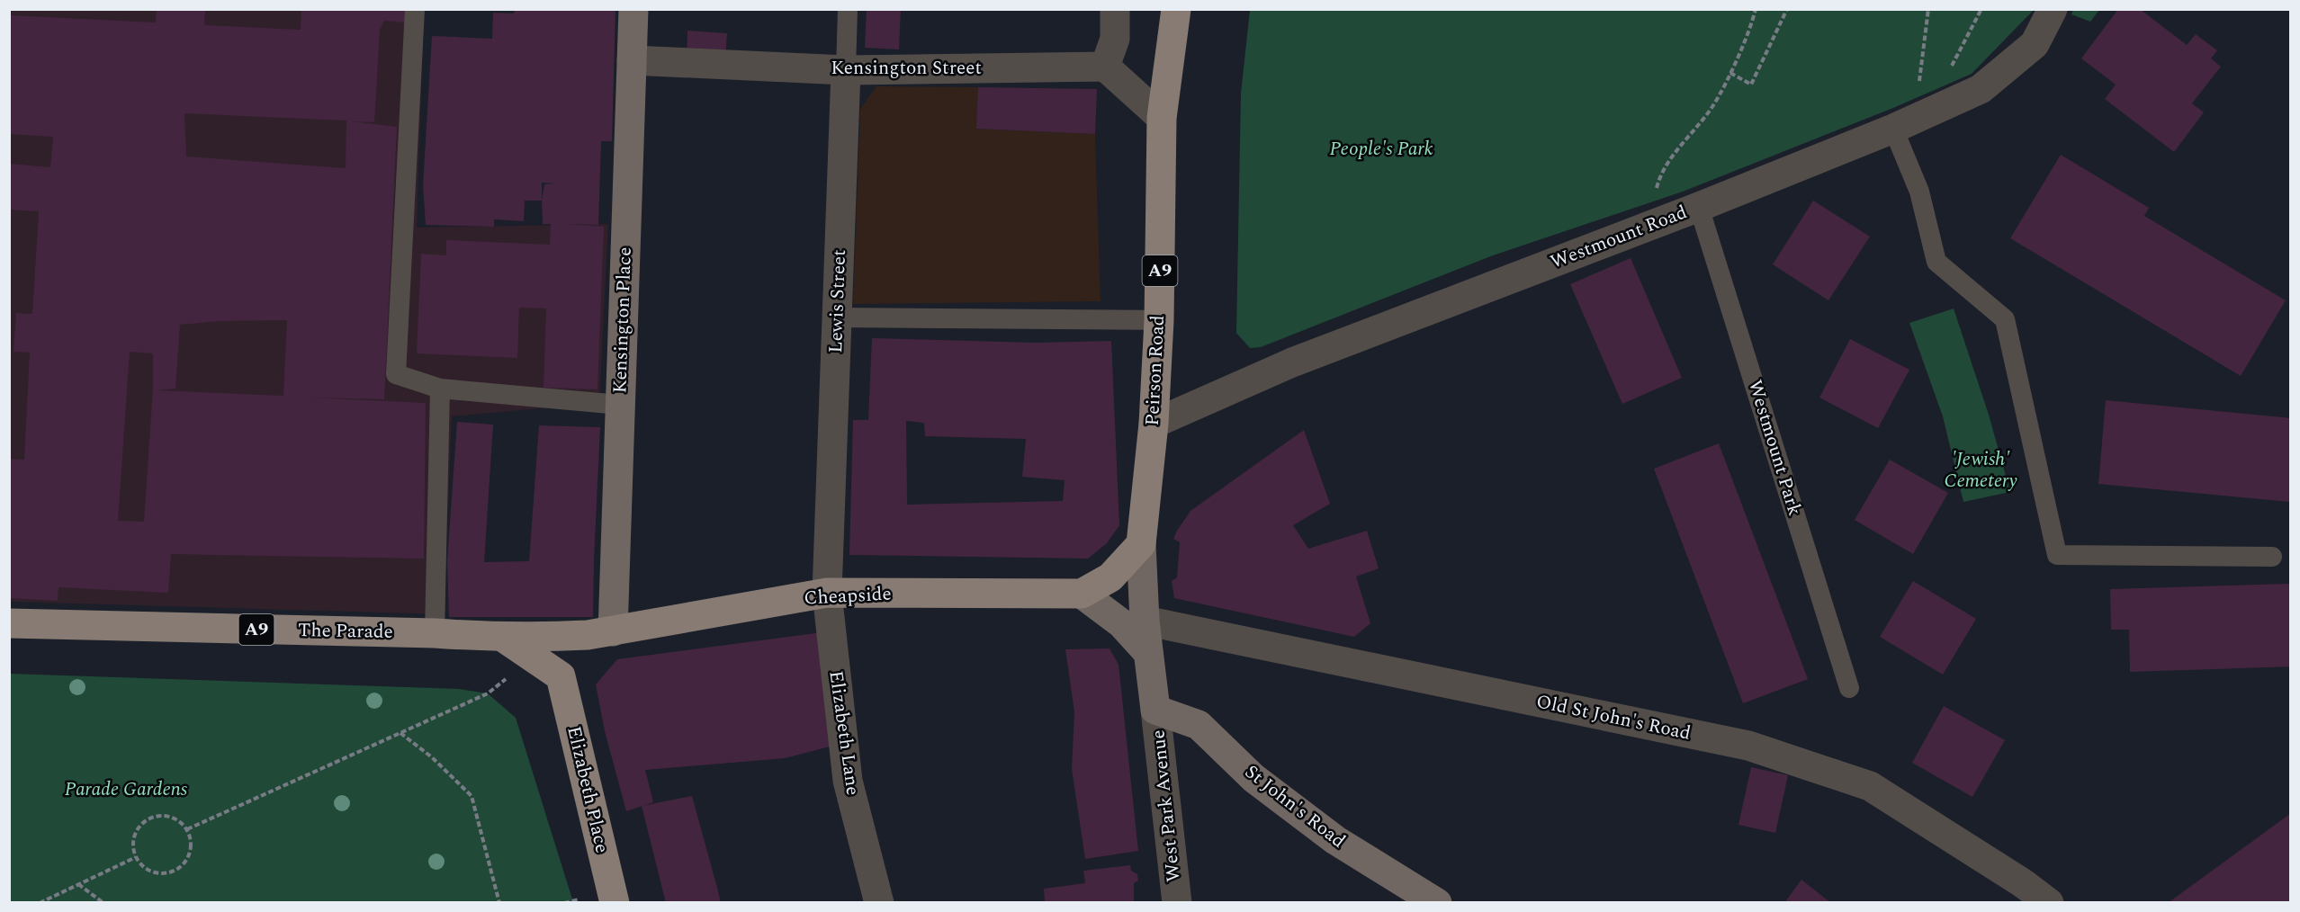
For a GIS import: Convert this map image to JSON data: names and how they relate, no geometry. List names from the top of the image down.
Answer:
{
  "streets": {
    "main road": [
      "A9",
      "Kensington Place",
      "Peirson Road",
      "Cheapside",
      "The Parade",
      "Elizabeth Place",
      "St John's Road"
    ],
    "street": [
      "Kensington Street",
      "Westmount Road",
      "Lewis Street",
      "Old St John's Road",
      "Elizabeth Lane",
      "West Park Avenue"
    ],
    "lane": ["Westmount Park"]
  },
  "crossings": [
    ["Kensington Street", "Lewis Street"],
    ["Kensington Street", "Kensington Place"],
    ["Westmount Road", "Peirson Road"],
    ["Westmount Road", "Westmount Park"],
    ["A9", "Peirson Road"],
    ["Lewis Street", "Cheapside"],
    ["Lewis Street", "Elizabeth Lane"],
    ["Kensington Place", "Cheapside"],
    ["Peirson Road", "Cheapside"],
    ["Cheapside", "The Parade"],
    ["Cheapside", "Elizabeth Lane"],
    ["West Park Avenue", "St John's Road"]
  ],
  "parks": ["People's Park", "'Jewish' Cemetery", "Parade Gardens"]
}
